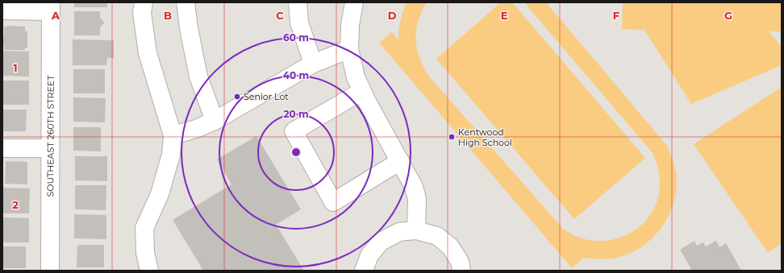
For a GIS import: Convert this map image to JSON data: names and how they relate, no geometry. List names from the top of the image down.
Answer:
{
  "streets": {
    "street": ["SOUTHEAST 260TH STREET"]
  },
  "places": ["Senior Lot", "Kentwood High School"],
  "grid": {
    "columns": [
      "A",
      "B",
      "C",
      "D",
      "E",
      "F",
      "G"
    ],
    "rows": ["1", "2"]
  },
  "rings": ["60 m", "40 m", "20 m"]
}
